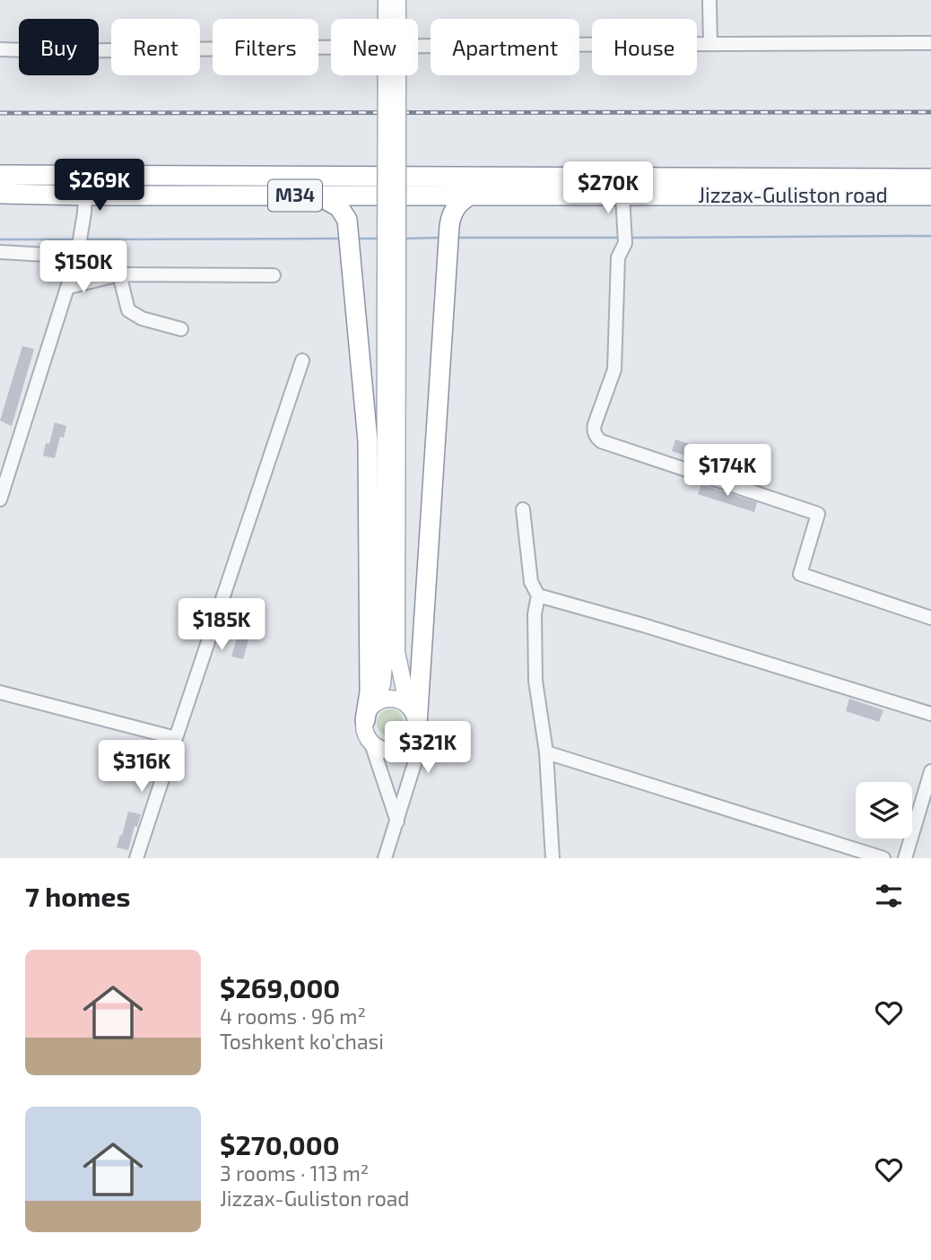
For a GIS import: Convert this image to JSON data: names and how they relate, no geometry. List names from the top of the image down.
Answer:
{
  "streets": {
    "highway": ["M34", "Jizzax-Guliston road"]
  },
  "crossings": [
    ["M34", "Jizzax-Guliston road"]
  ],
  "page": {
    "chip": [
      "Buy",
      "Rent",
      "Filters",
      "New",
      "Apartment",
      "House"
    ],
    "price": [
      "$269K",
      "$270K",
      "$150K",
      "$174K",
      "$185K",
      "$321K",
      "$316K"
    ],
    "heading": "7 homes",
    "list": [
      {
        "name": "$269,000",
        "note": "4 rooms · 96 m² · Toshkent ko'chasi"
      },
      {
        "name": "$270,000",
        "note": "3 rooms · 113 m² · Jizzax-Guliston road"
      }
    ]
  }
}
